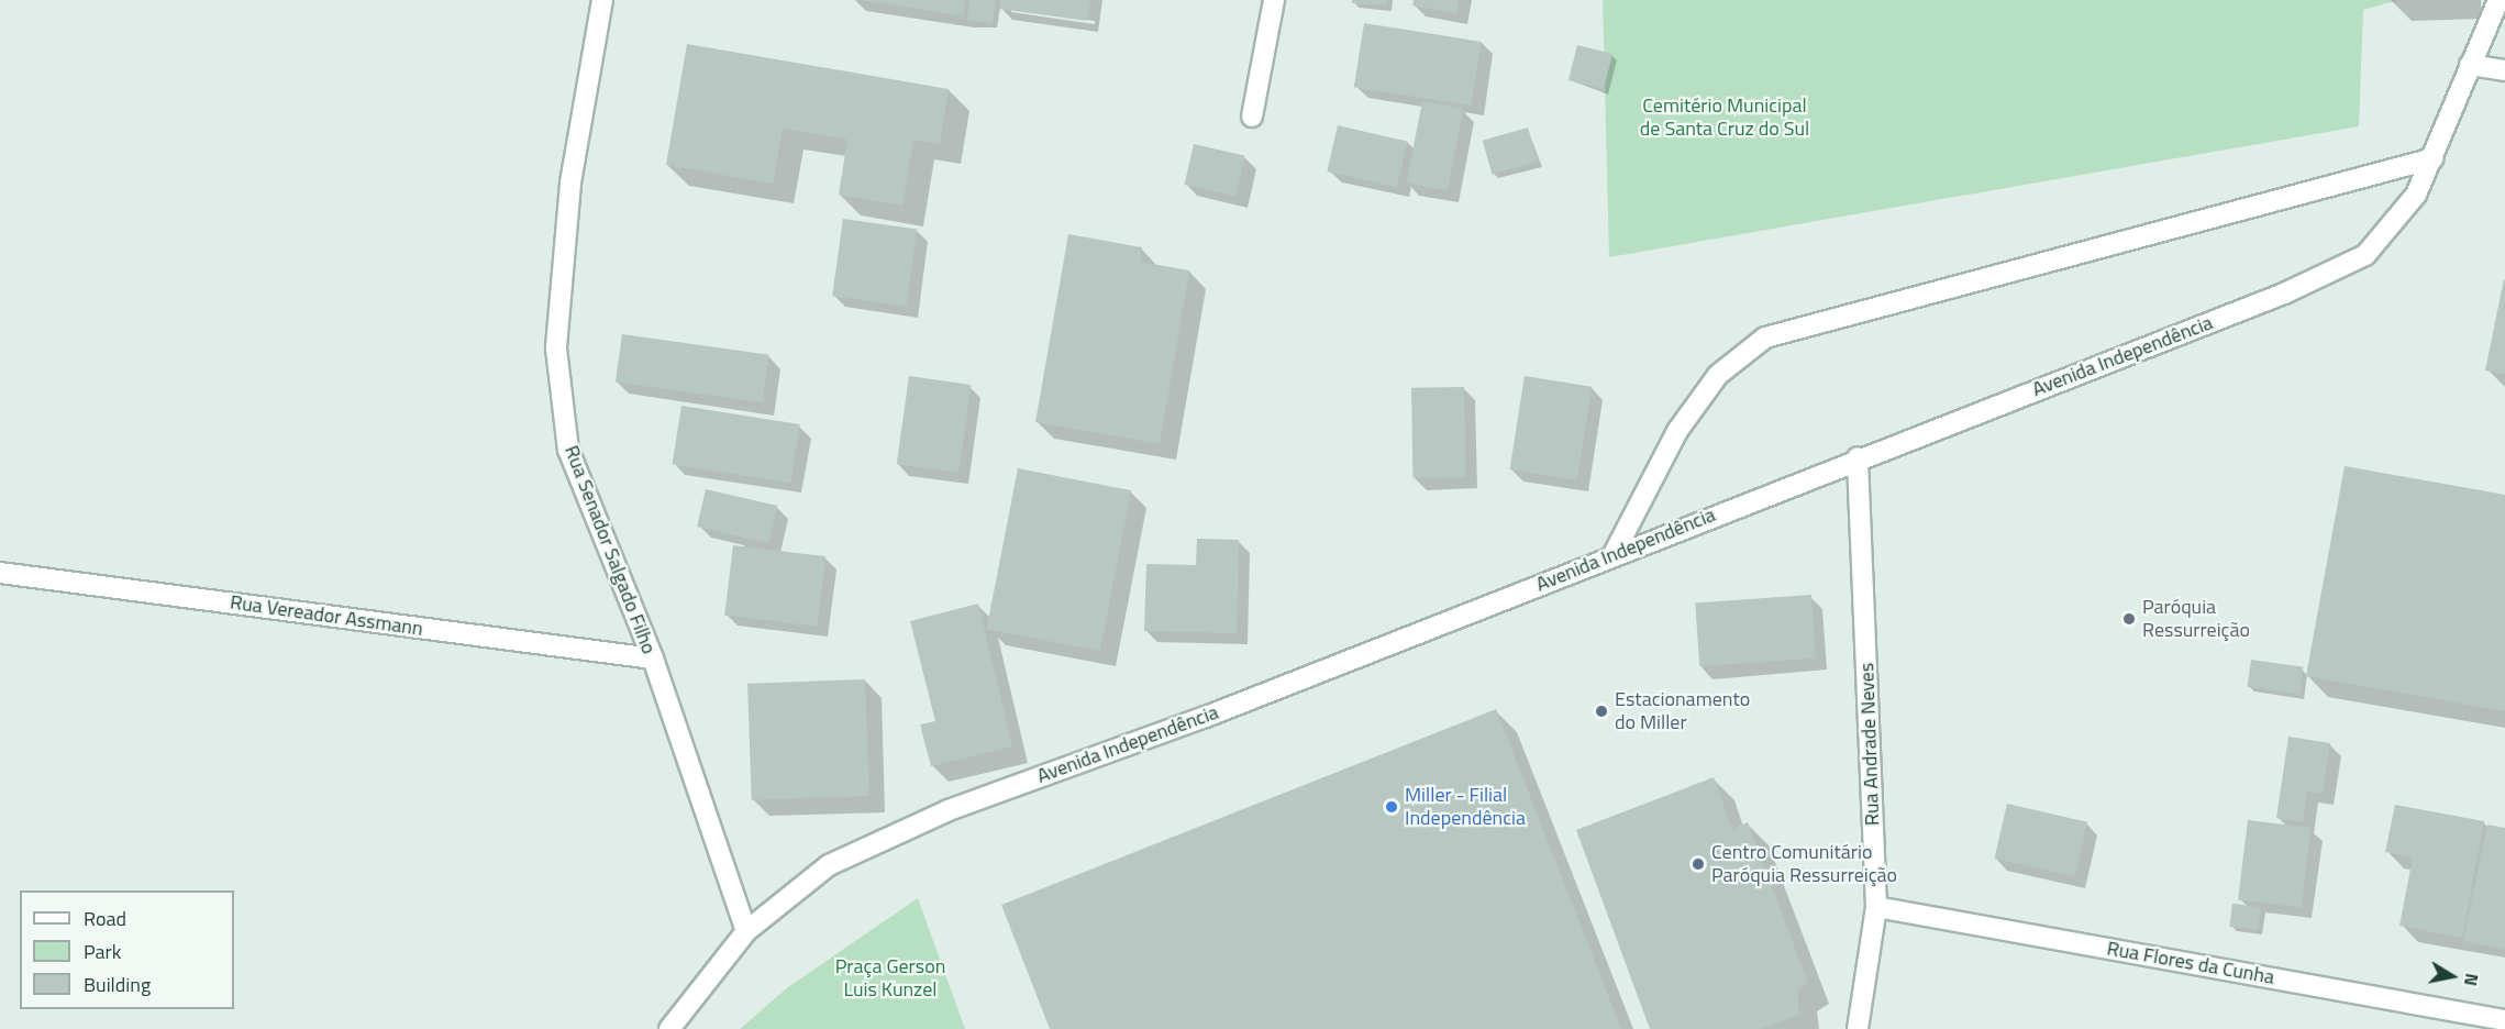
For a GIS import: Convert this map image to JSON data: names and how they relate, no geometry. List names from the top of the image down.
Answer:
{
  "streets": {
    "street": [
      "Avenida Independência",
      "Rua Senador Salgado Filho",
      "Rua Vereador Assmann",
      "Rua Andrade Neves",
      "Rua Flores da Cunha"
    ]
  },
  "crossings": [
    ["Avenida Independência", "Rua Senador Salgado Filho"],
    ["Avenida Independência", "Rua Andrade Neves"],
    ["Rua Senador Salgado Filho", "Rua Vereador Assmann"],
    ["Rua Andrade Neves", "Rua Flores da Cunha"]
  ],
  "parks": ["Cemitério Municipal de Santa Cruz do Sul", "Praça Gerson Luis Kunzel"],
  "places": [
    "Paróquia Ressurreição",
    "Estacionamento do Miller",
    "Miller - Filial Independência",
    "Centro Comunitário Paróquia Ressurreição"
  ],
  "legend": ["Road", "Park", "Building"],
  "north": "right"
}
